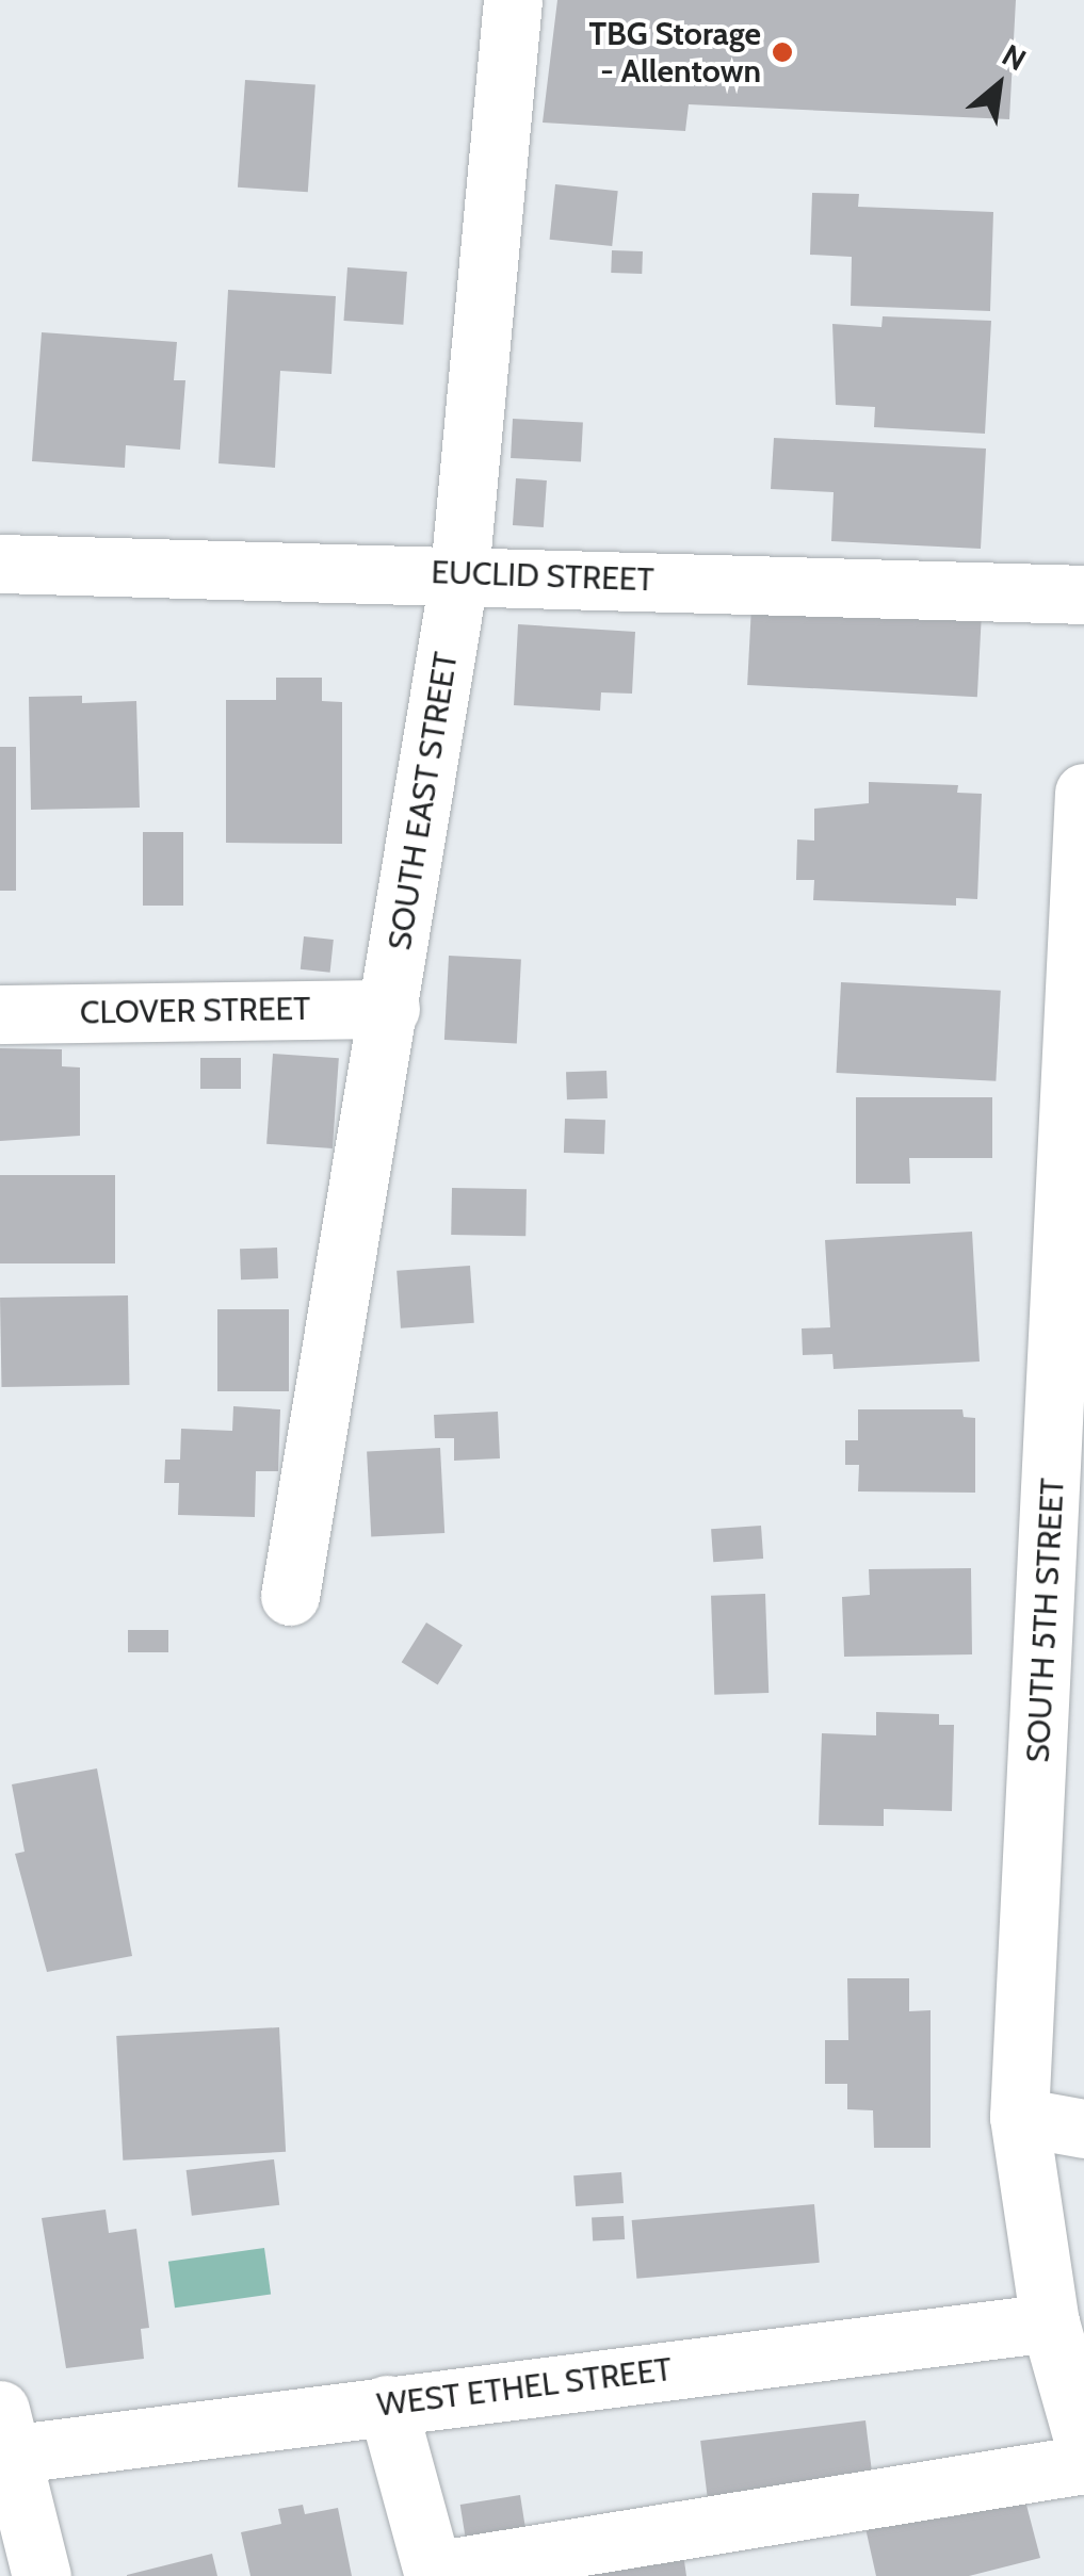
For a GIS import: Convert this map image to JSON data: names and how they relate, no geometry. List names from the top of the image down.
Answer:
{
  "streets": {
    "street": [
      "EUCLID STREET",
      "SOUTH EAST STREET",
      "CLOVER STREET",
      "SOUTH 5TH STREET",
      "WEST ETHEL STREET"
    ]
  },
  "crossings": [
    ["EUCLID STREET", "SOUTH EAST STREET"],
    ["SOUTH EAST STREET", "CLOVER STREET"],
    ["SOUTH 5TH STREET", "WEST ETHEL STREET"]
  ],
  "places": ["TBG Storage - Allentown"],
  "north": "top right"
}
